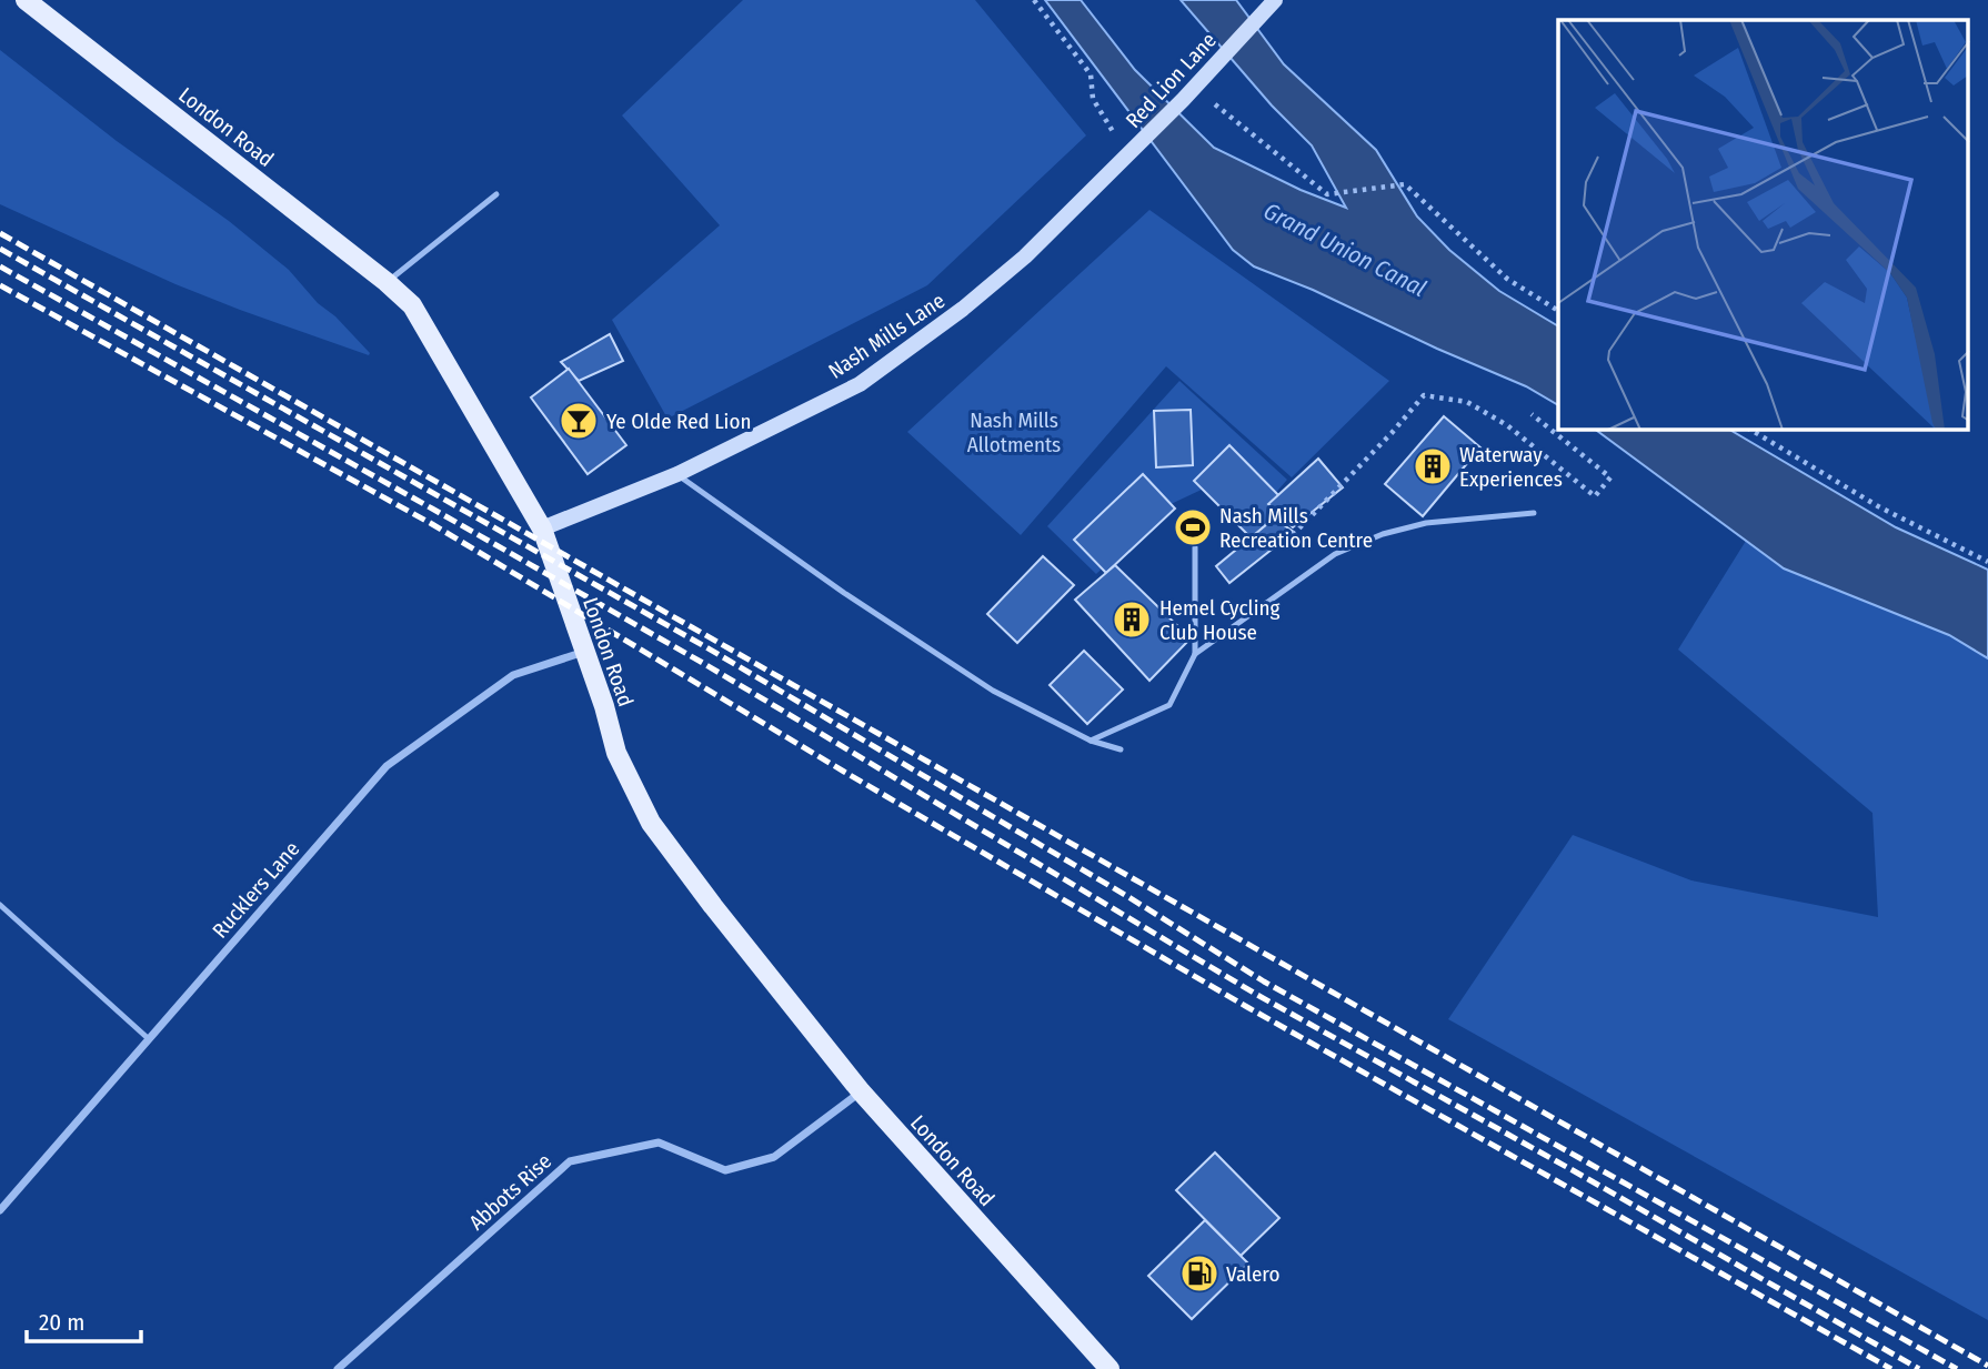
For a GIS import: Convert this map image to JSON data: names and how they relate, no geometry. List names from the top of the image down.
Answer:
{
  "streets": {
    "main road": ["London Road"],
    "street": [
      "Red Lion Lane",
      "Nash Mills Lane",
      "Rucklers Lane",
      "Abbots Rise"
    ]
  },
  "crossings": [
    ["Red Lion Lane", "Nash Mills Lane"],
    ["London Road", "Nash Mills Lane"],
    ["London Road", "Rucklers Lane"],
    ["London Road", "Abbots Rise"]
  ],
  "water": ["Grand Union Canal"],
  "parks": ["Nash Mills Allotments"],
  "places": {
    "bar": ["Ye Olde Red Lion"],
    "building": ["Waterway Experiences", "Hemel Cycling Club House"],
    "sports": ["Nash Mills Recreation Centre"],
    "fuel station": ["Valero"]
  },
  "scale_bar": "20 m"
}
